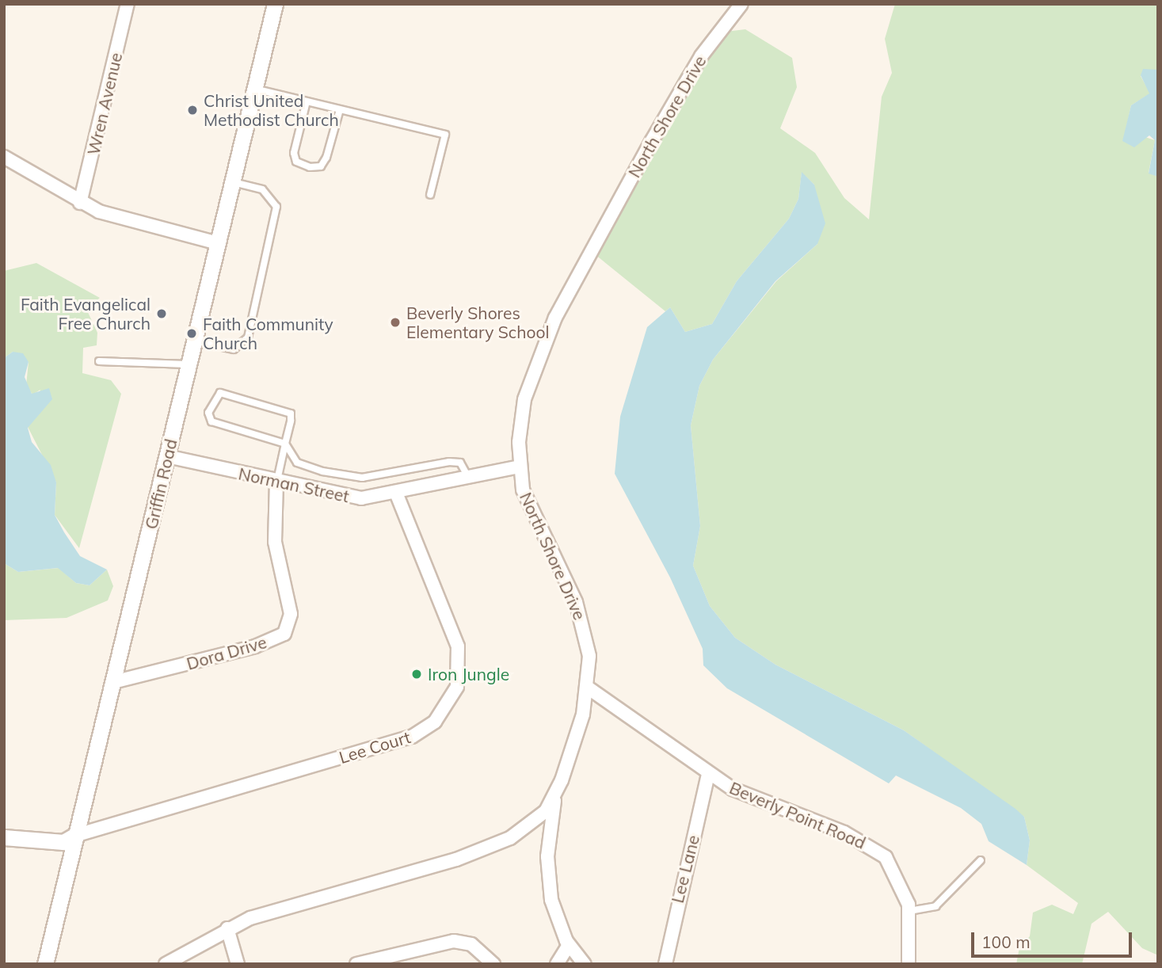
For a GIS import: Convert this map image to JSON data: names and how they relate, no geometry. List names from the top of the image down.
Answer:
{
  "streets": {
    "street": [
      "Wren Avenue",
      "North Shore Drive",
      "Griffin Road",
      "Norman Street",
      "Dora Drive",
      "Lee Court",
      "Beverly Point Road",
      "Lee Lane"
    ]
  },
  "crossings": [
    ["North Shore Drive", "Norman Street"],
    ["North Shore Drive", "Beverly Point Road"],
    ["Griffin Road", "Norman Street"],
    ["Griffin Road", "Dora Drive"],
    ["Griffin Road", "Lee Court"],
    ["Norman Street", "Dora Drive"],
    ["Norman Street", "Lee Court"],
    ["Beverly Point Road", "Lee Lane"]
  ],
  "places": [
    "Christ United Methodist Church",
    "Faith Evangelical Free Church",
    "Beverly Shores Elementary School",
    "Faith Community Church",
    "Iron Jungle"
  ],
  "scale_bar": "100 m"
}
